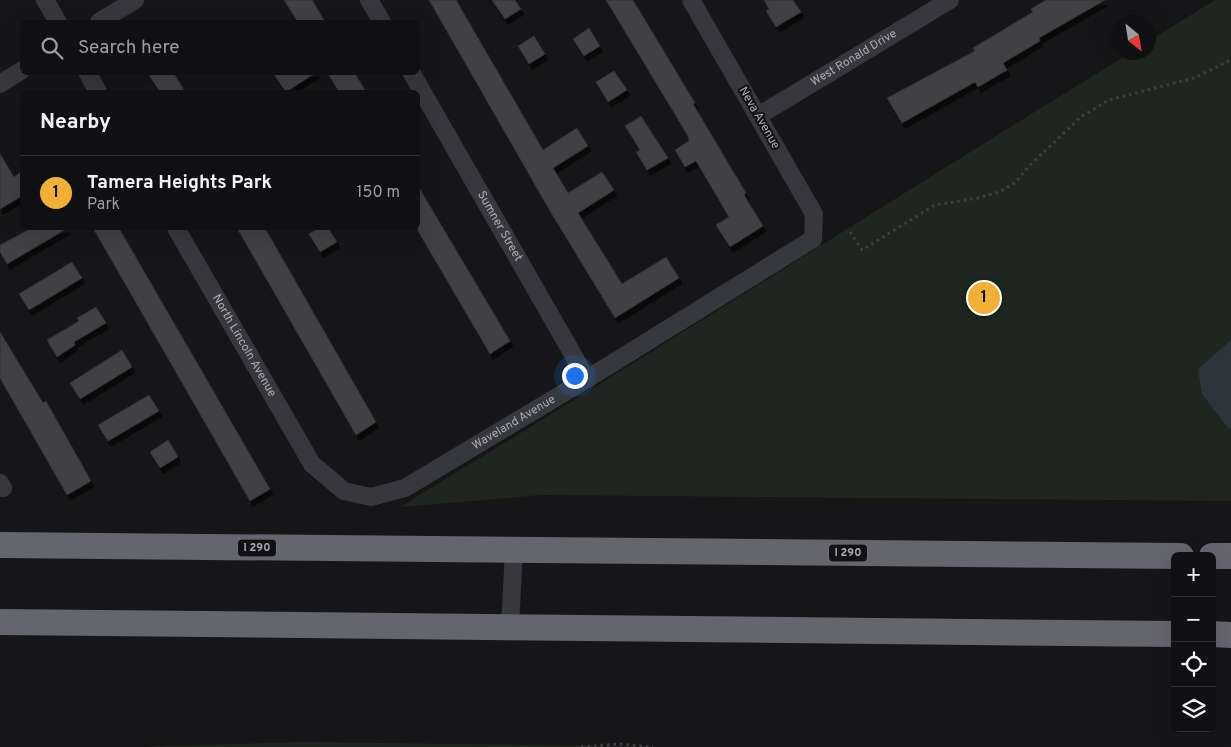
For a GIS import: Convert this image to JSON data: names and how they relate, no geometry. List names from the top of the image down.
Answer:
{
  "streets": {
    "highway": ["I 290"],
    "street": [
      "West Ronald Drive",
      "Neva Avenue",
      "Sumner Street",
      "North Lincoln Avenue",
      "Waveland Avenue"
    ]
  },
  "crossings": [
    ["West Ronald Drive", "Neva Avenue"],
    ["Neva Avenue", "Waveland Avenue"],
    ["Sumner Street", "Waveland Avenue"],
    ["North Lincoln Avenue", "Waveland Avenue"]
  ],
  "north": "bottom right",
  "page": {
    "search": "Search here",
    "heading": "Nearby",
    "list": [
      {
        "mark": "1",
        "name": "Tamera Heights Park",
        "note": "Park",
        "value": "150 m"
      }
    ],
    "pins": "1",
    "map_buttons": ["+", "−"]
  }
}
